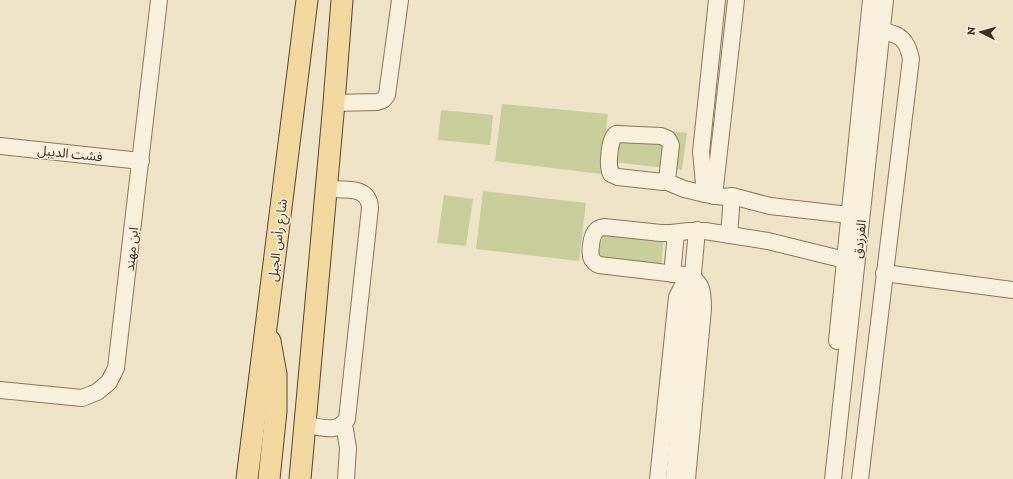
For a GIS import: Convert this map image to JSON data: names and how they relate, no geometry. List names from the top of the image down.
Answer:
{
  "streets": {
    "main road": ["شارع رأس الجبل"],
    "street": ["فشت الديبل", "الفرزدق", "ابن مهند"]
  },
  "crossings": [
    ["فشت الديبل", "ابن مهند"]
  ],
  "north": "left"
}
